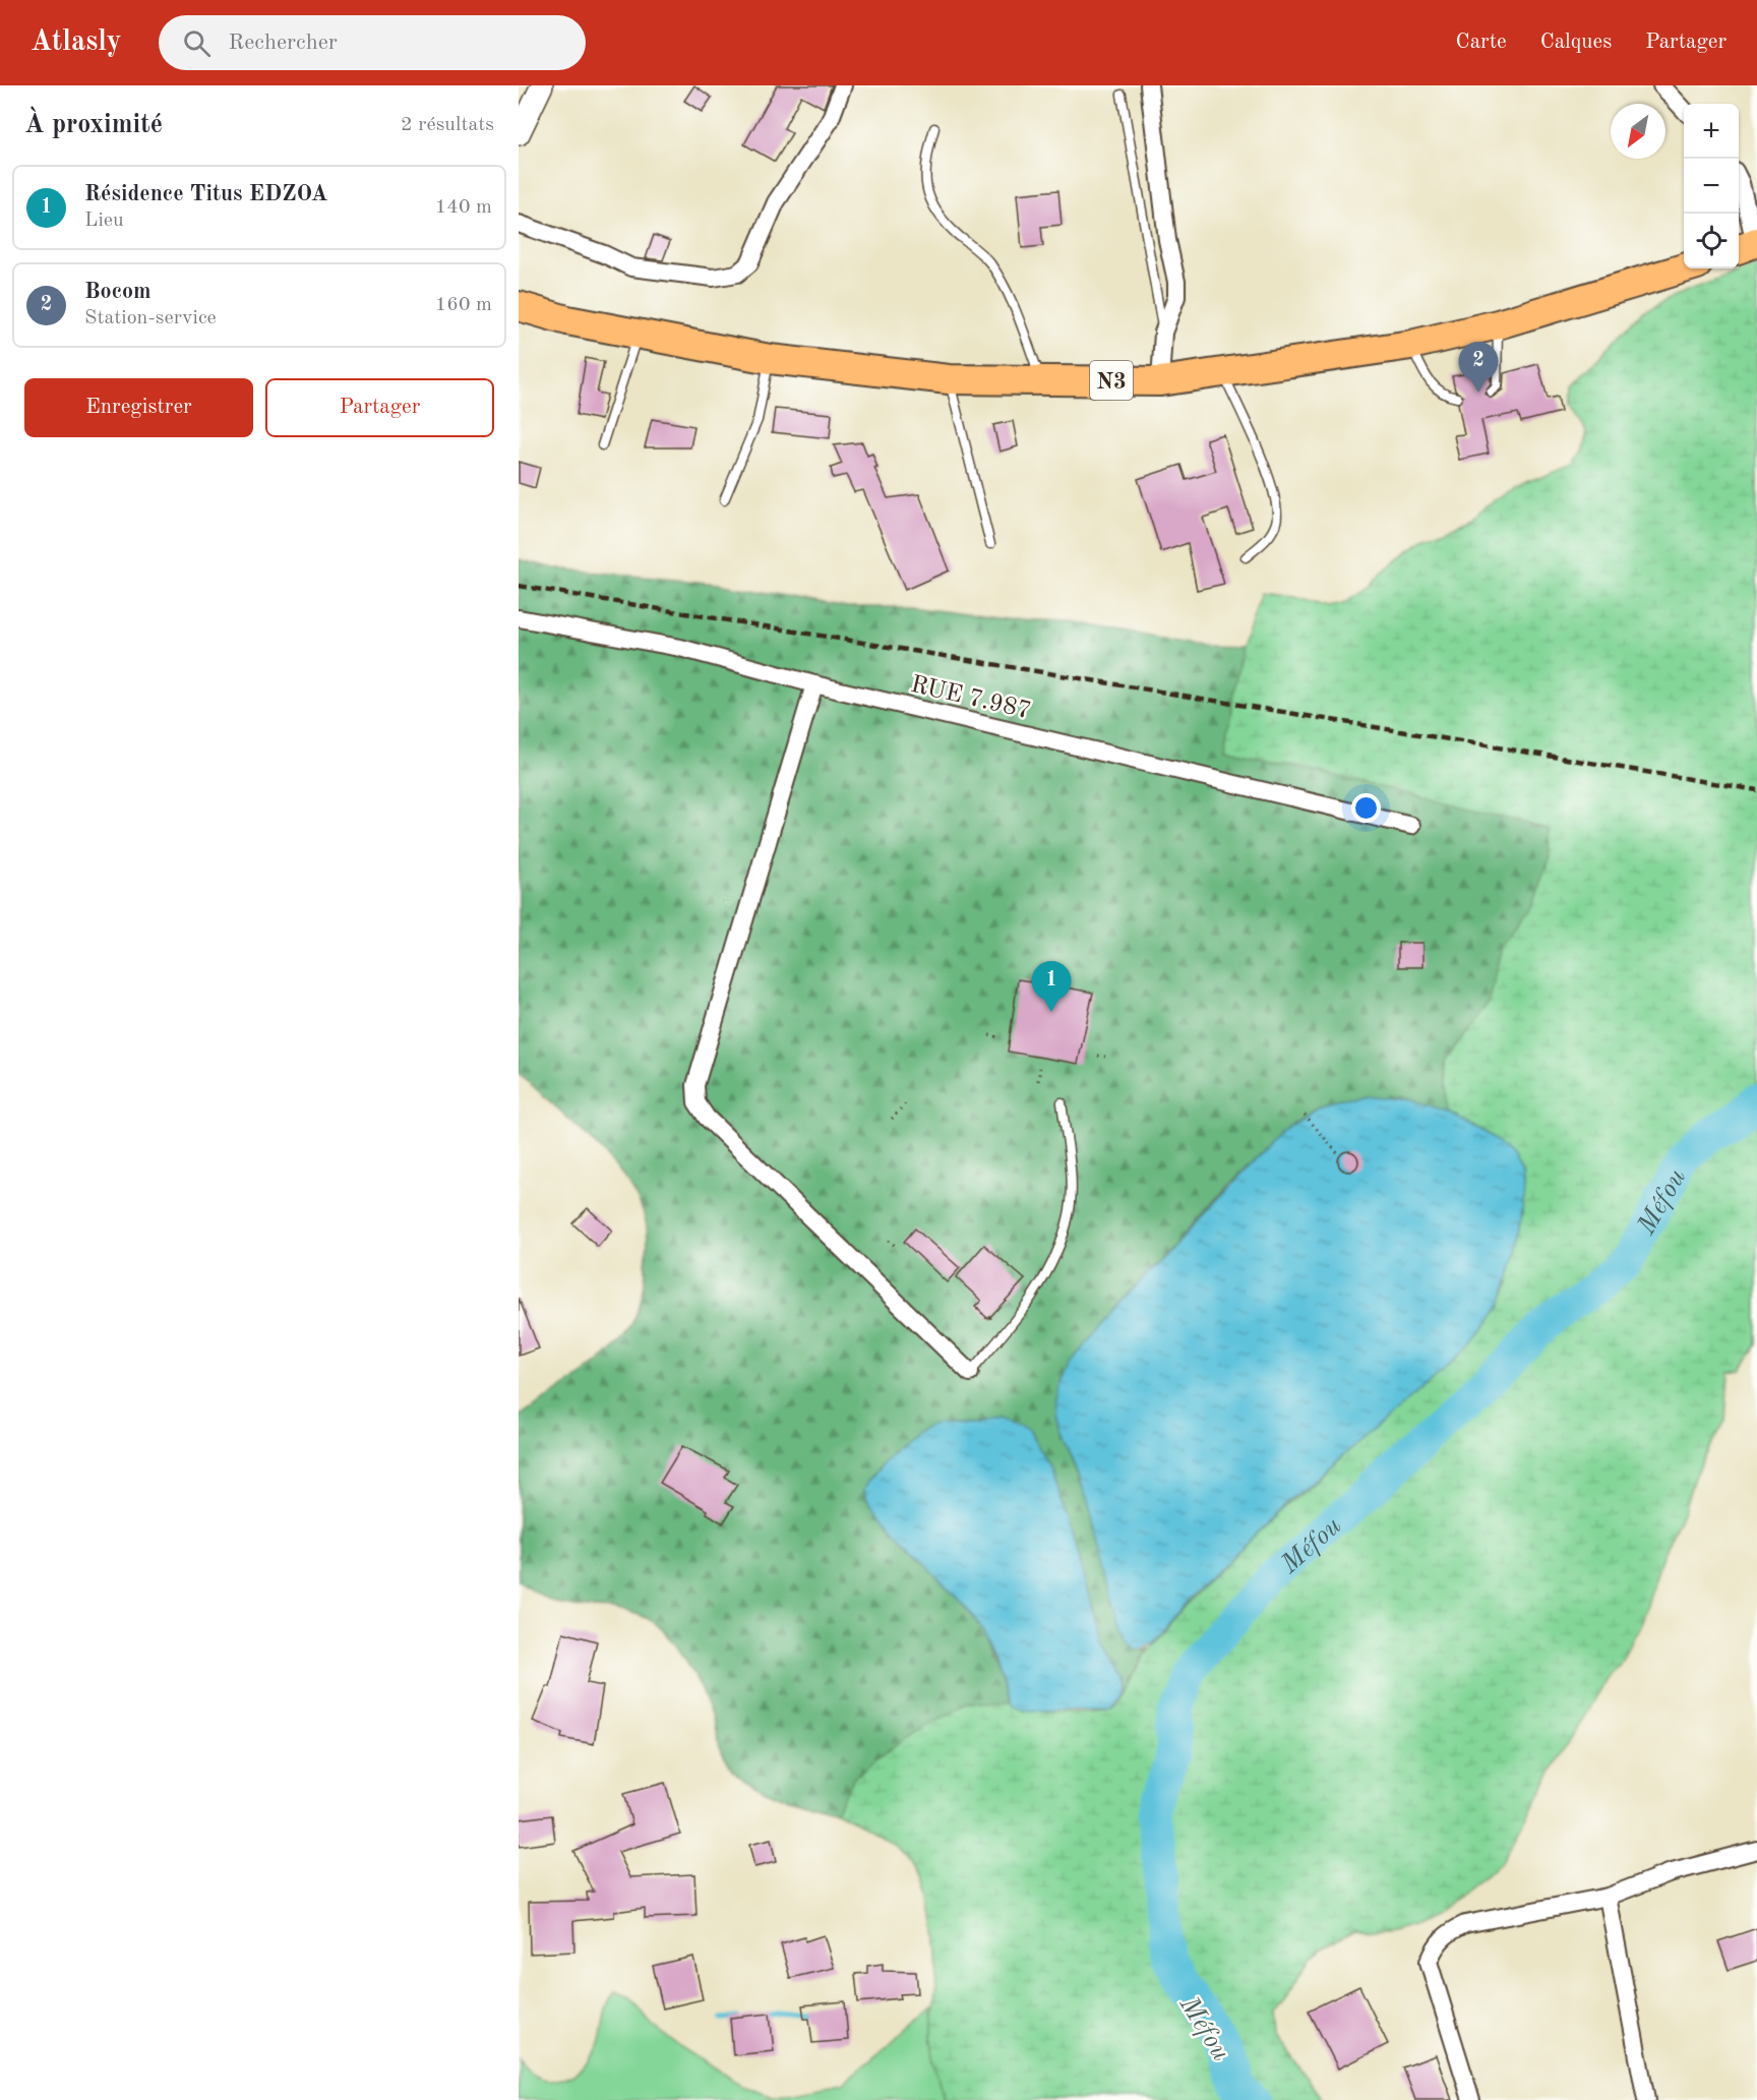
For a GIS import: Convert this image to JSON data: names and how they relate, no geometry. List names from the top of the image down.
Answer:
{
  "streets": {
    "highway": ["N3"],
    "street": ["RUE 7.987"]
  },
  "water": ["Méfou"],
  "north": "bottom left",
  "page": {
    "header": "Atlasly",
    "search": "Rechercher",
    "nav": ["Carte", "Calques", "Partager"],
    "heading": ["À proximité", "2 résultats"],
    "map_buttons": ["+", "−"],
    "list": [
      {
        "mark": "1",
        "name": "Résidence Titus EDZOA",
        "note": "Lieu",
        "value": "140 m"
      },
      {
        "mark": "2",
        "name": "Bocom",
        "note": "Station-service",
        "value": "160 m"
      }
    ],
    "pins": ["2", "1"],
    "buttons": ["Enregistrer", "Partager"]
  }
}
